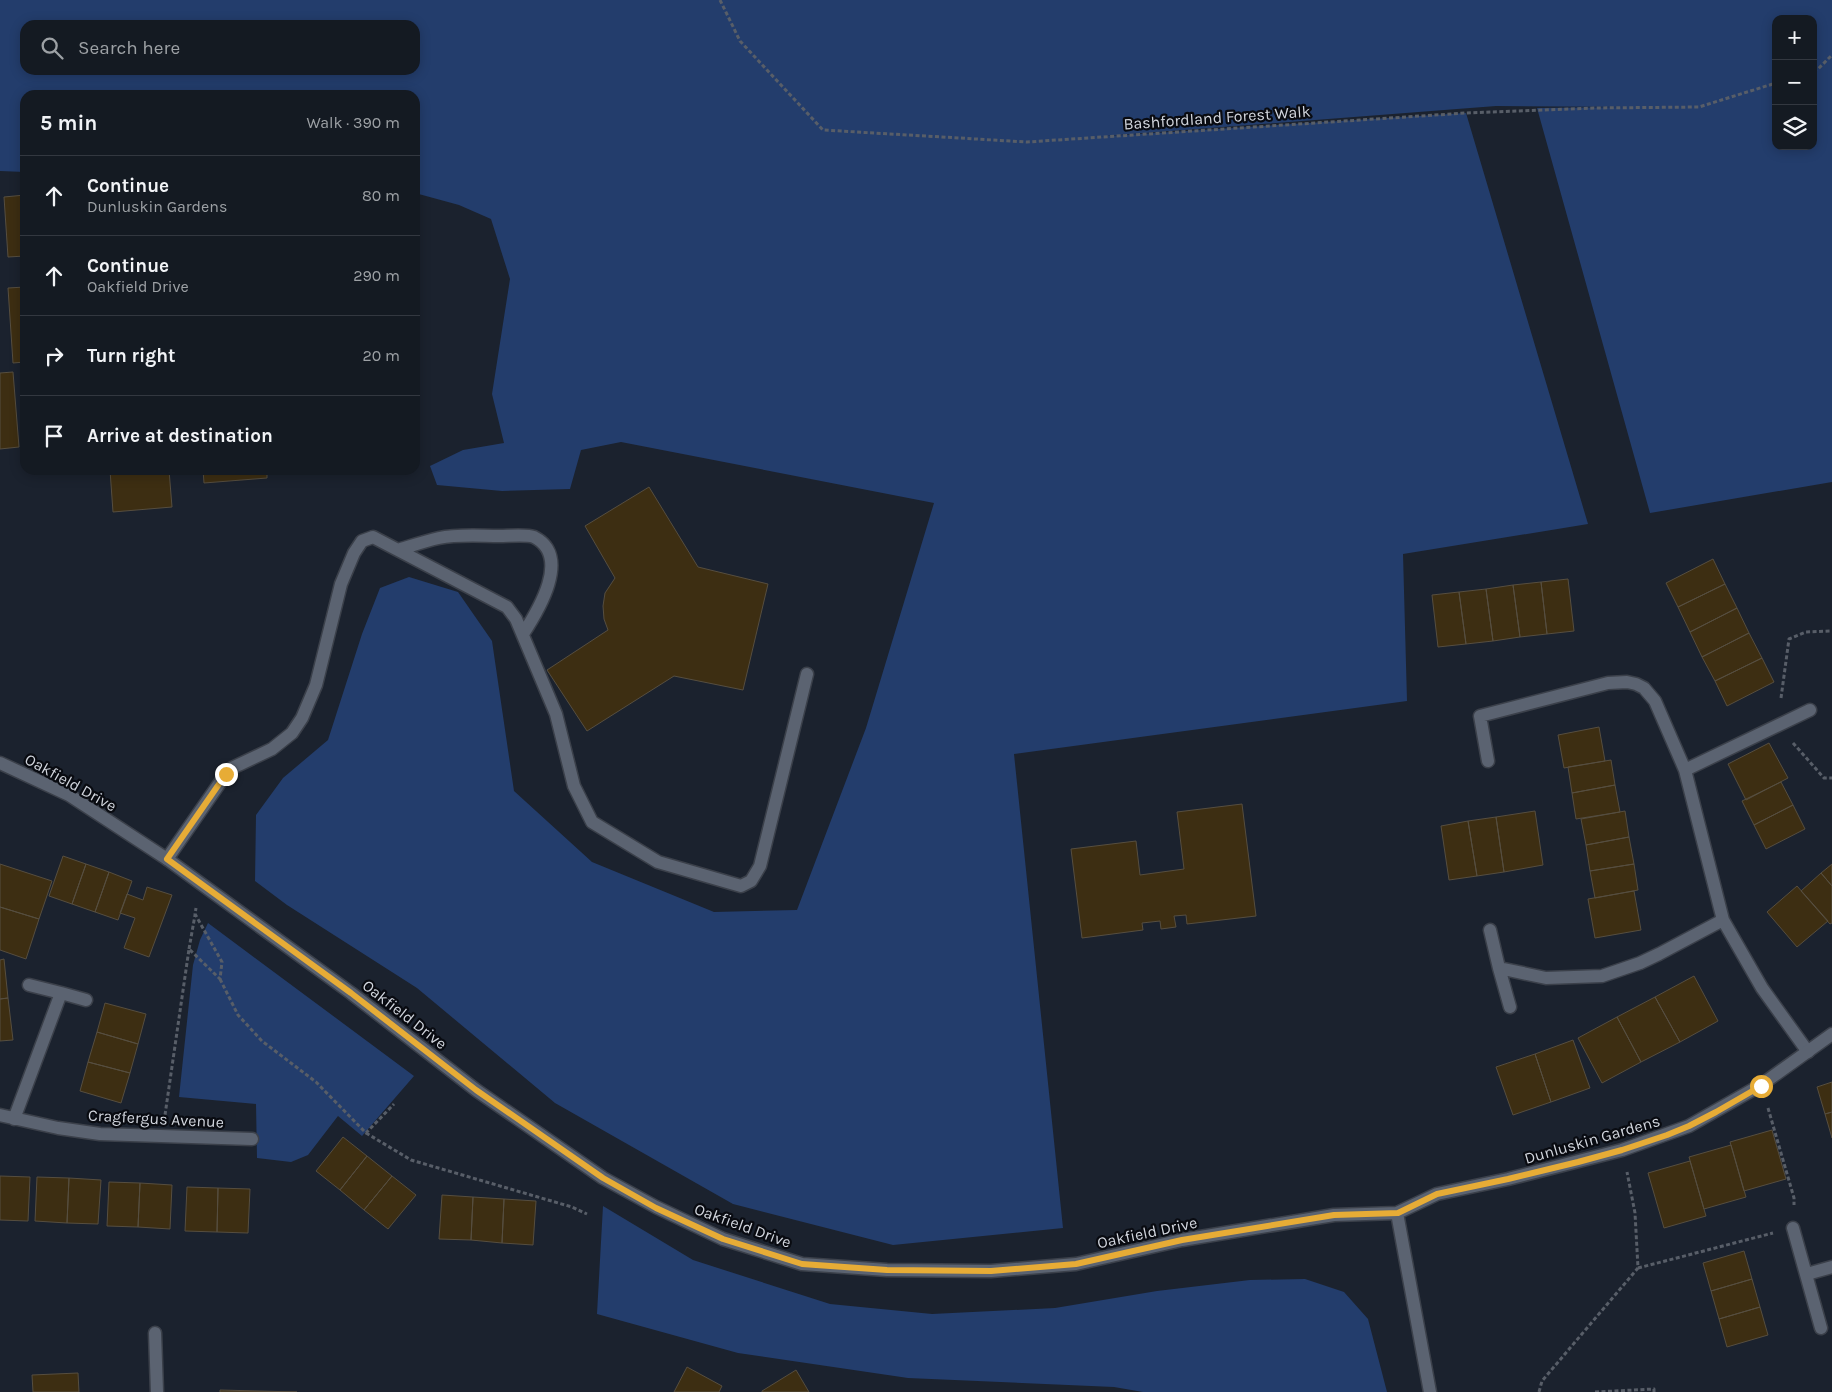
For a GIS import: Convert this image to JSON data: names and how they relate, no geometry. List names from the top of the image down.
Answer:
{
  "streets": {
    "street": ["Oakfield Drive", "Cragfergus Avenue", "Dunluskin Gardens"],
    "path": ["Bashfordland Forest Walk"]
  },
  "crossings": [
    ["Oakfield Drive", "Dunluskin Gardens"]
  ],
  "page": {
    "map_buttons": ["+", "−"],
    "search": "Search here",
    "heading": ["5 min", "Walk · 390 m"],
    "list": [
      ["Continue", "Dunluskin Gardens", "80 m"],
      ["Continue", "Oakfield Drive", "290 m"],
      ["Turn right", "20 m"],
      "Arrive at destination"
    ]
  }
}
